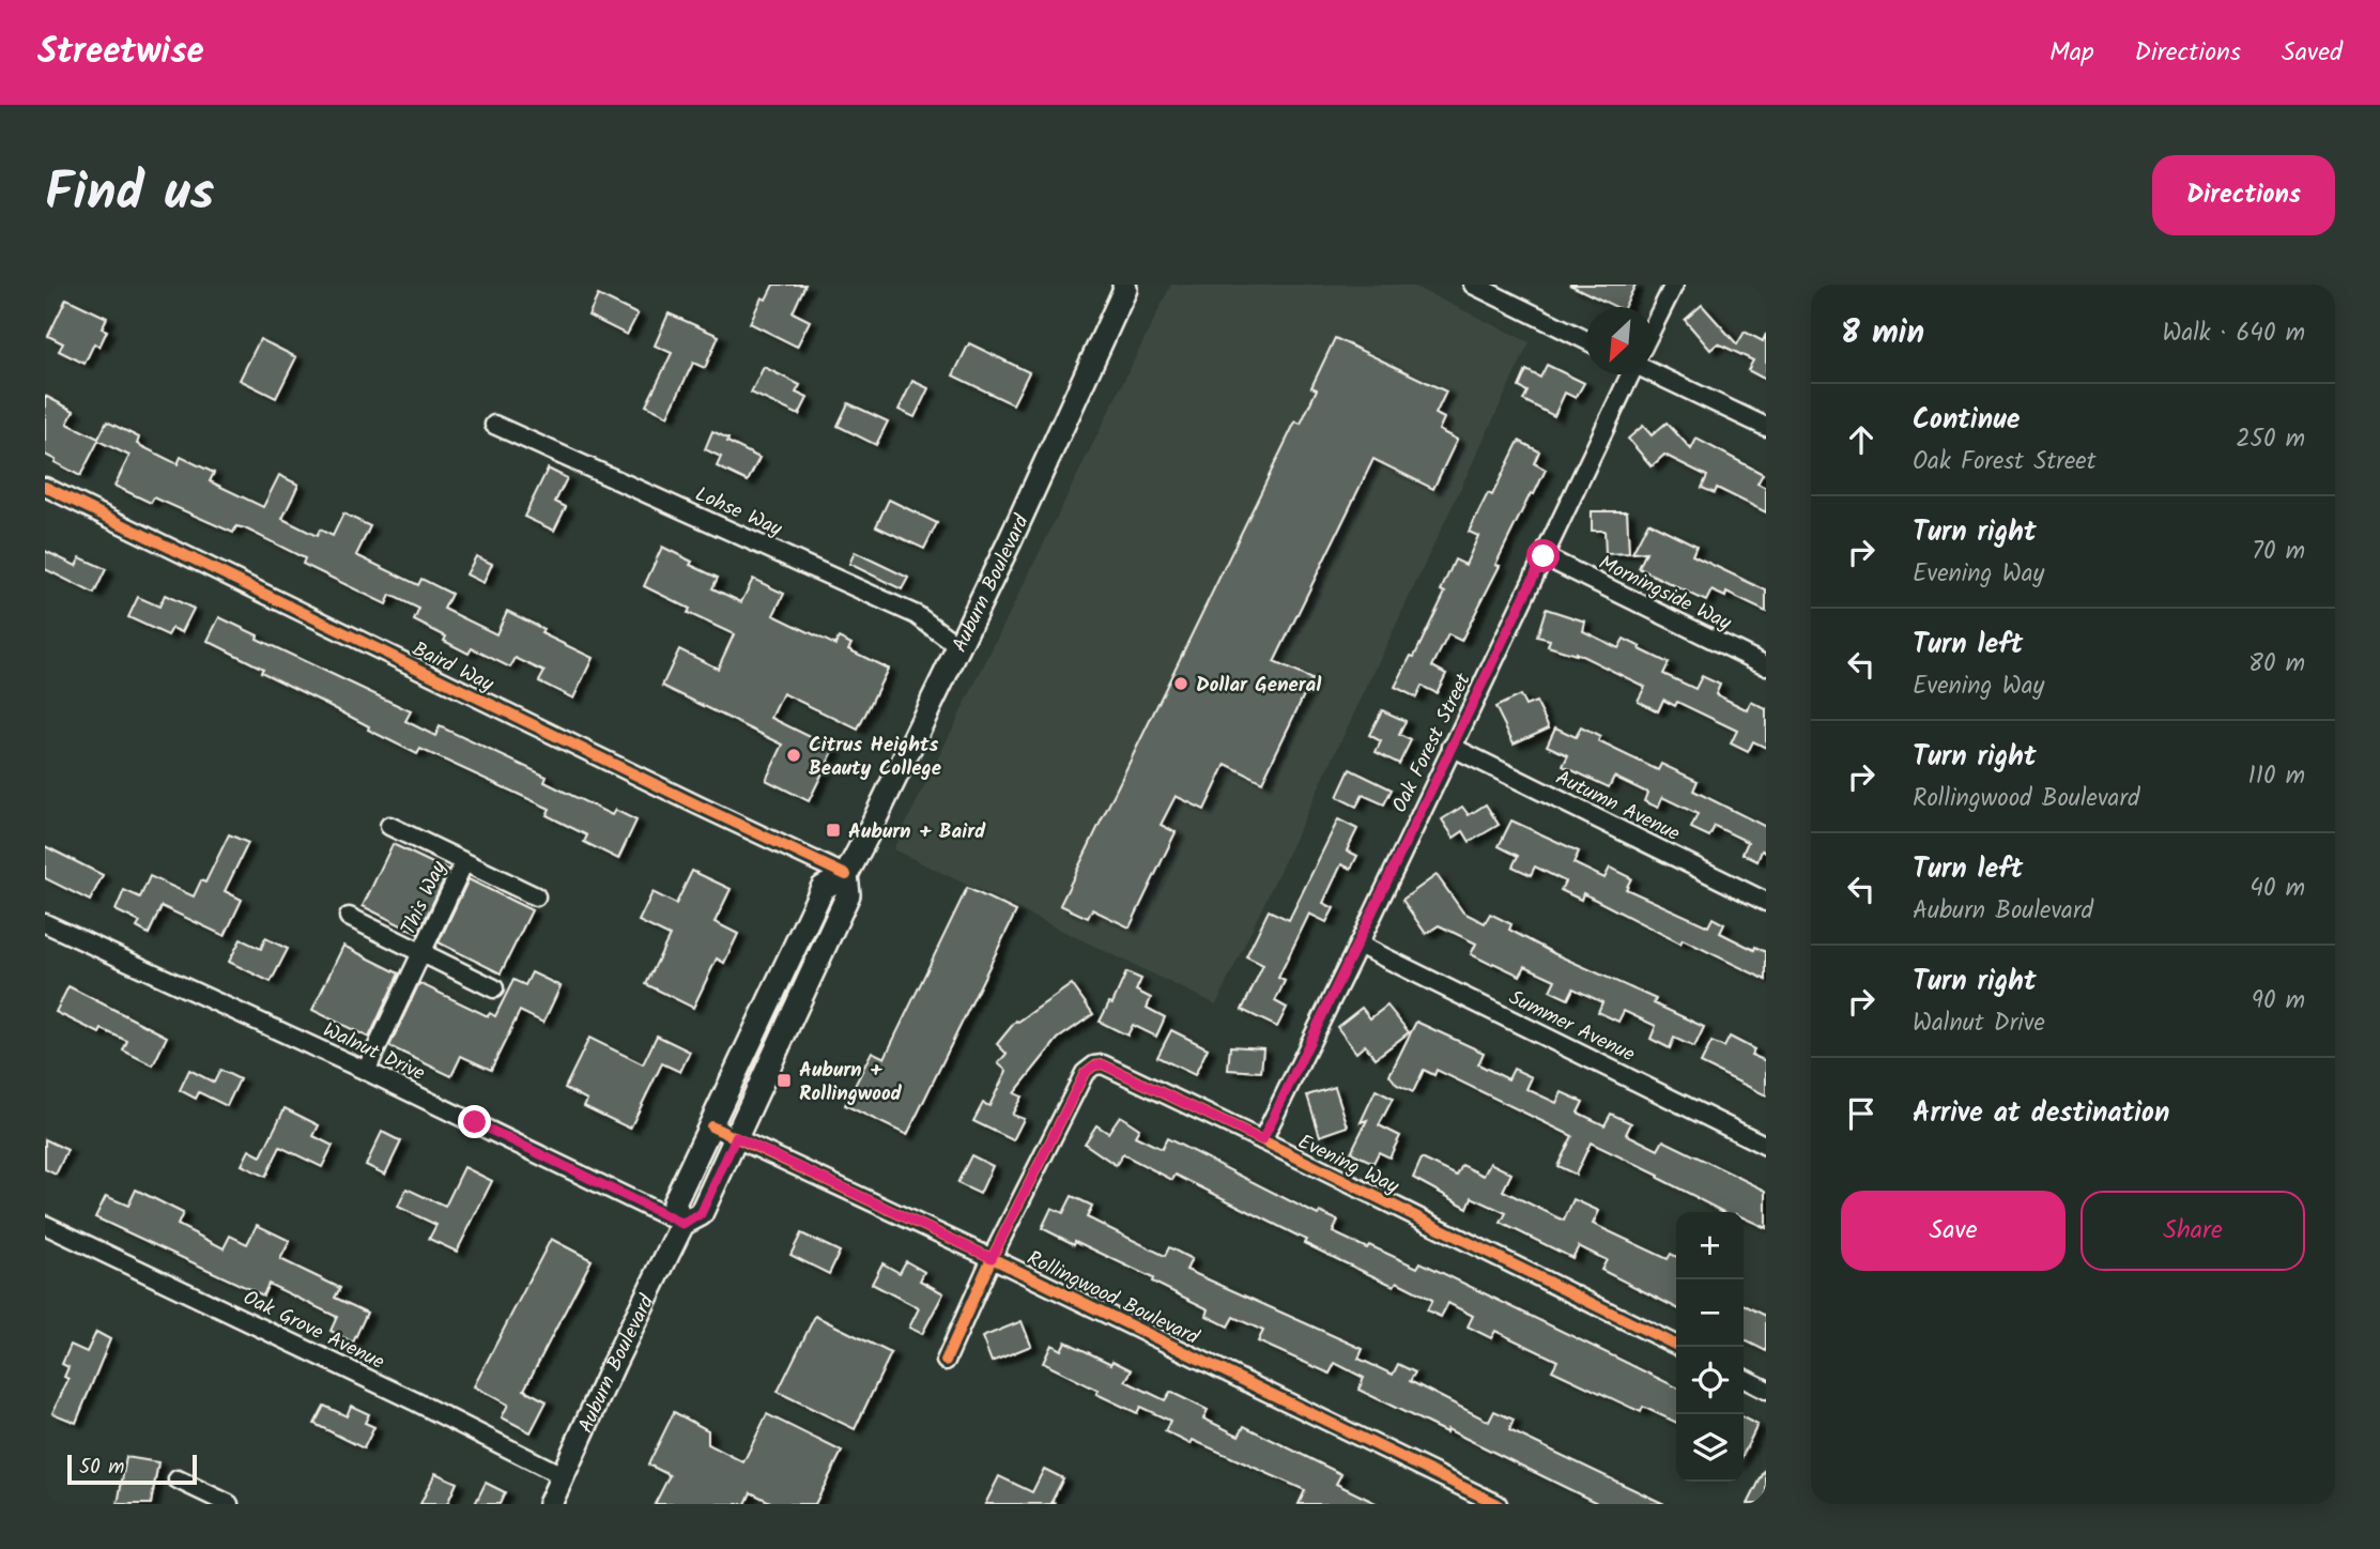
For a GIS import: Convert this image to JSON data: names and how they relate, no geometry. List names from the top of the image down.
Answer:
{
  "streets": {
    "main road": ["Auburn Boulevard"],
    "street": [
      "Lohse Way",
      "Morningside Way",
      "Baird Way",
      "Oak Forest Street",
      "Autumn Avenue",
      "This Way",
      "Summer Avenue",
      "Walnut Drive",
      "Evening Way",
      "Rollingwood Boulevard",
      "Oak Grove Avenue"
    ]
  },
  "crossings": [
    ["Lohse Way", "Auburn Boulevard"],
    ["Auburn Boulevard", "Baird Way"],
    ["Auburn Boulevard", "Walnut Drive"],
    ["Auburn Boulevard", "Rollingwood Boulevard"],
    ["Auburn Boulevard", "Oak Grove Avenue"],
    ["Morningside Way", "Oak Forest Street"],
    ["Oak Forest Street", "Autumn Avenue"],
    ["Oak Forest Street", "Summer Avenue"],
    ["Oak Forest Street", "Evening Way"],
    ["This Way", "Walnut Drive"],
    ["Evening Way", "Rollingwood Boulevard"]
  ],
  "places": {
    "other": ["Dollar General", "Citrus Heights Beauty College"],
    "transit": ["Auburn + Baird", "Auburn + Rollingwood"]
  },
  "scale_bar": "50 m",
  "north": "bottom left",
  "page": {
    "header": "Streetwise",
    "nav": ["Map", "Directions", "Saved"],
    "title": "Find us",
    "buttons": [
      "Directions",
      ["Save", "Share"]
    ],
    "heading": ["8 min", "Walk · 640 m"],
    "list": [
      ["Continue", "Oak Forest Street", "250 m"],
      ["Turn right", "Evening Way", "70 m"],
      ["Turn left", "Evening Way", "80 m"],
      ["Turn right", "Rollingwood Boulevard", "110 m"],
      ["Turn left", "Auburn Boulevard", "40 m"],
      ["Turn right", "Walnut Drive", "90 m"],
      "Arrive at destination"
    ],
    "map_buttons": ["+", "−"],
    "scale": "50 m"
  }
}
